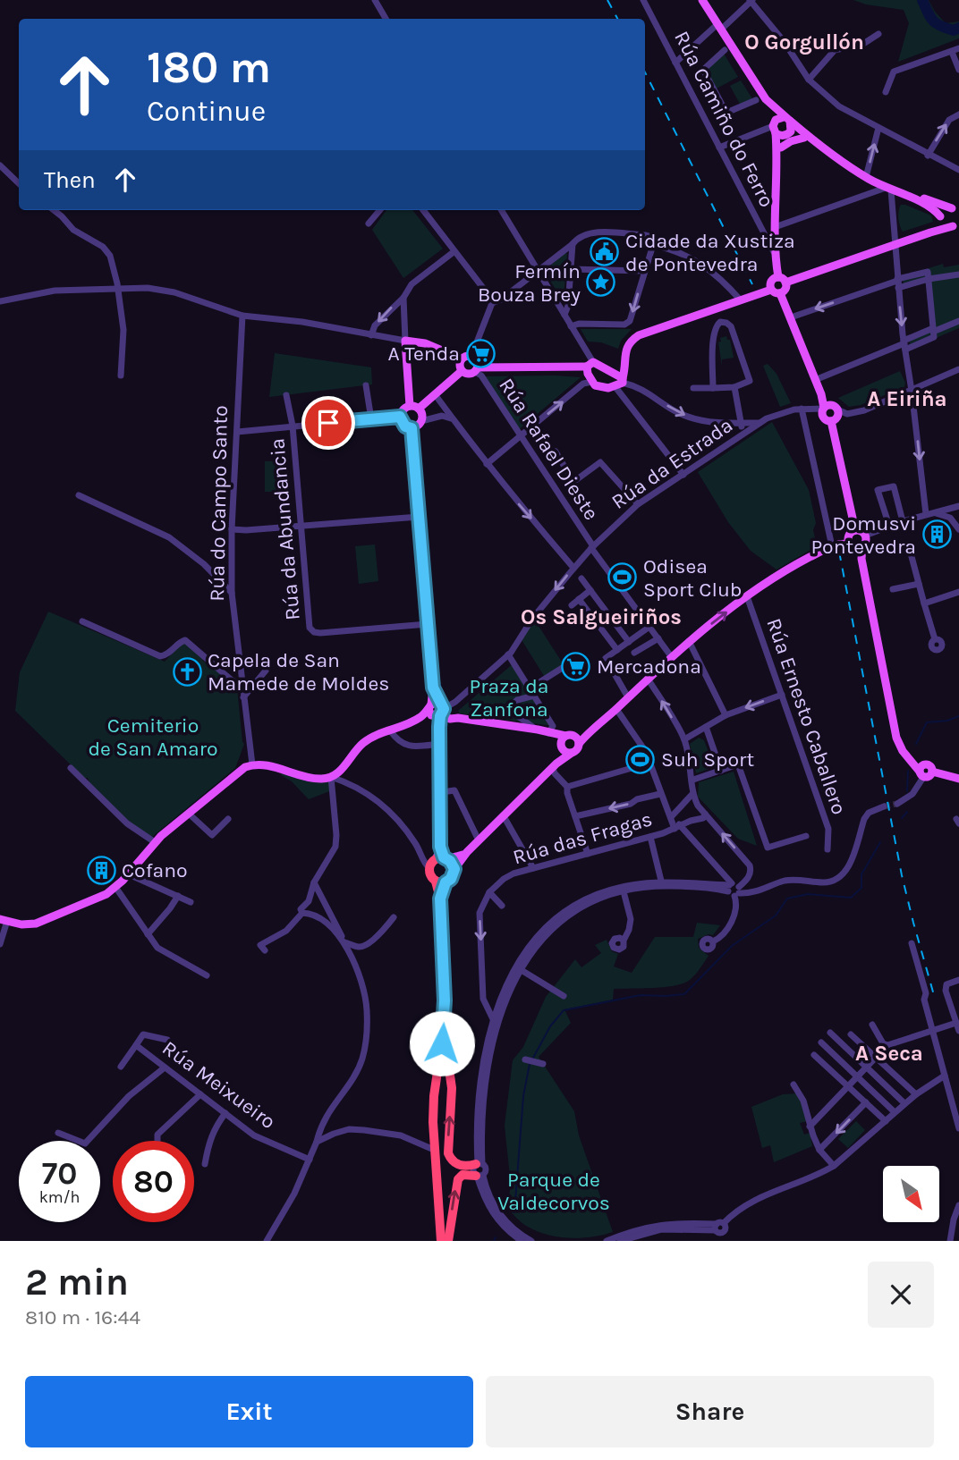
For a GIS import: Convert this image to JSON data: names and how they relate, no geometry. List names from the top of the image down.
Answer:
{
  "streets": {
    "street": [
      "Rúa Camiño do Ferro",
      "Rúa Rafael Dieste",
      "Rúa da Estrada",
      "Rúa do Campo Santo",
      "Rúa da Abundancia",
      "Rúa Ernesto Caballero",
      "Rúa das Fragas",
      "Rúa Meixueiro"
    ]
  },
  "crossings": [
    ["Rúa Rafael Dieste", "Rúa da Estrada"]
  ],
  "districts": [
    "O Gorgullón",
    "A Eiriña",
    "Os Salgueiriños",
    "A Seca"
  ],
  "parks": ["Praza da Zanfona", "Cemiterio de San Amaro", "Parque de Valdecorvos"],
  "places": {
    "public building": ["Cidade da Xustiza de Pontevedra"],
    "place": ["Fermín Bouza Brey"],
    "supermarket": ["A Tenda", "Mercadona"],
    "building": ["Domusvi Pontevedra", "Cofano"],
    "sports": ["Odisea Sport Club", "Suh Sport"],
    "church": ["Capela de San Mamede de Moldes"]
  },
  "north": "bottom right",
  "page": {
    "turn": ["180 m", "Continue"],
    "then": "Then",
    "speed": "70 km/h",
    "limit": "80",
    "heading": ["2 min", "810 m · 16:44"],
    "buttons": ["Exit", "Share"]
  }
}
